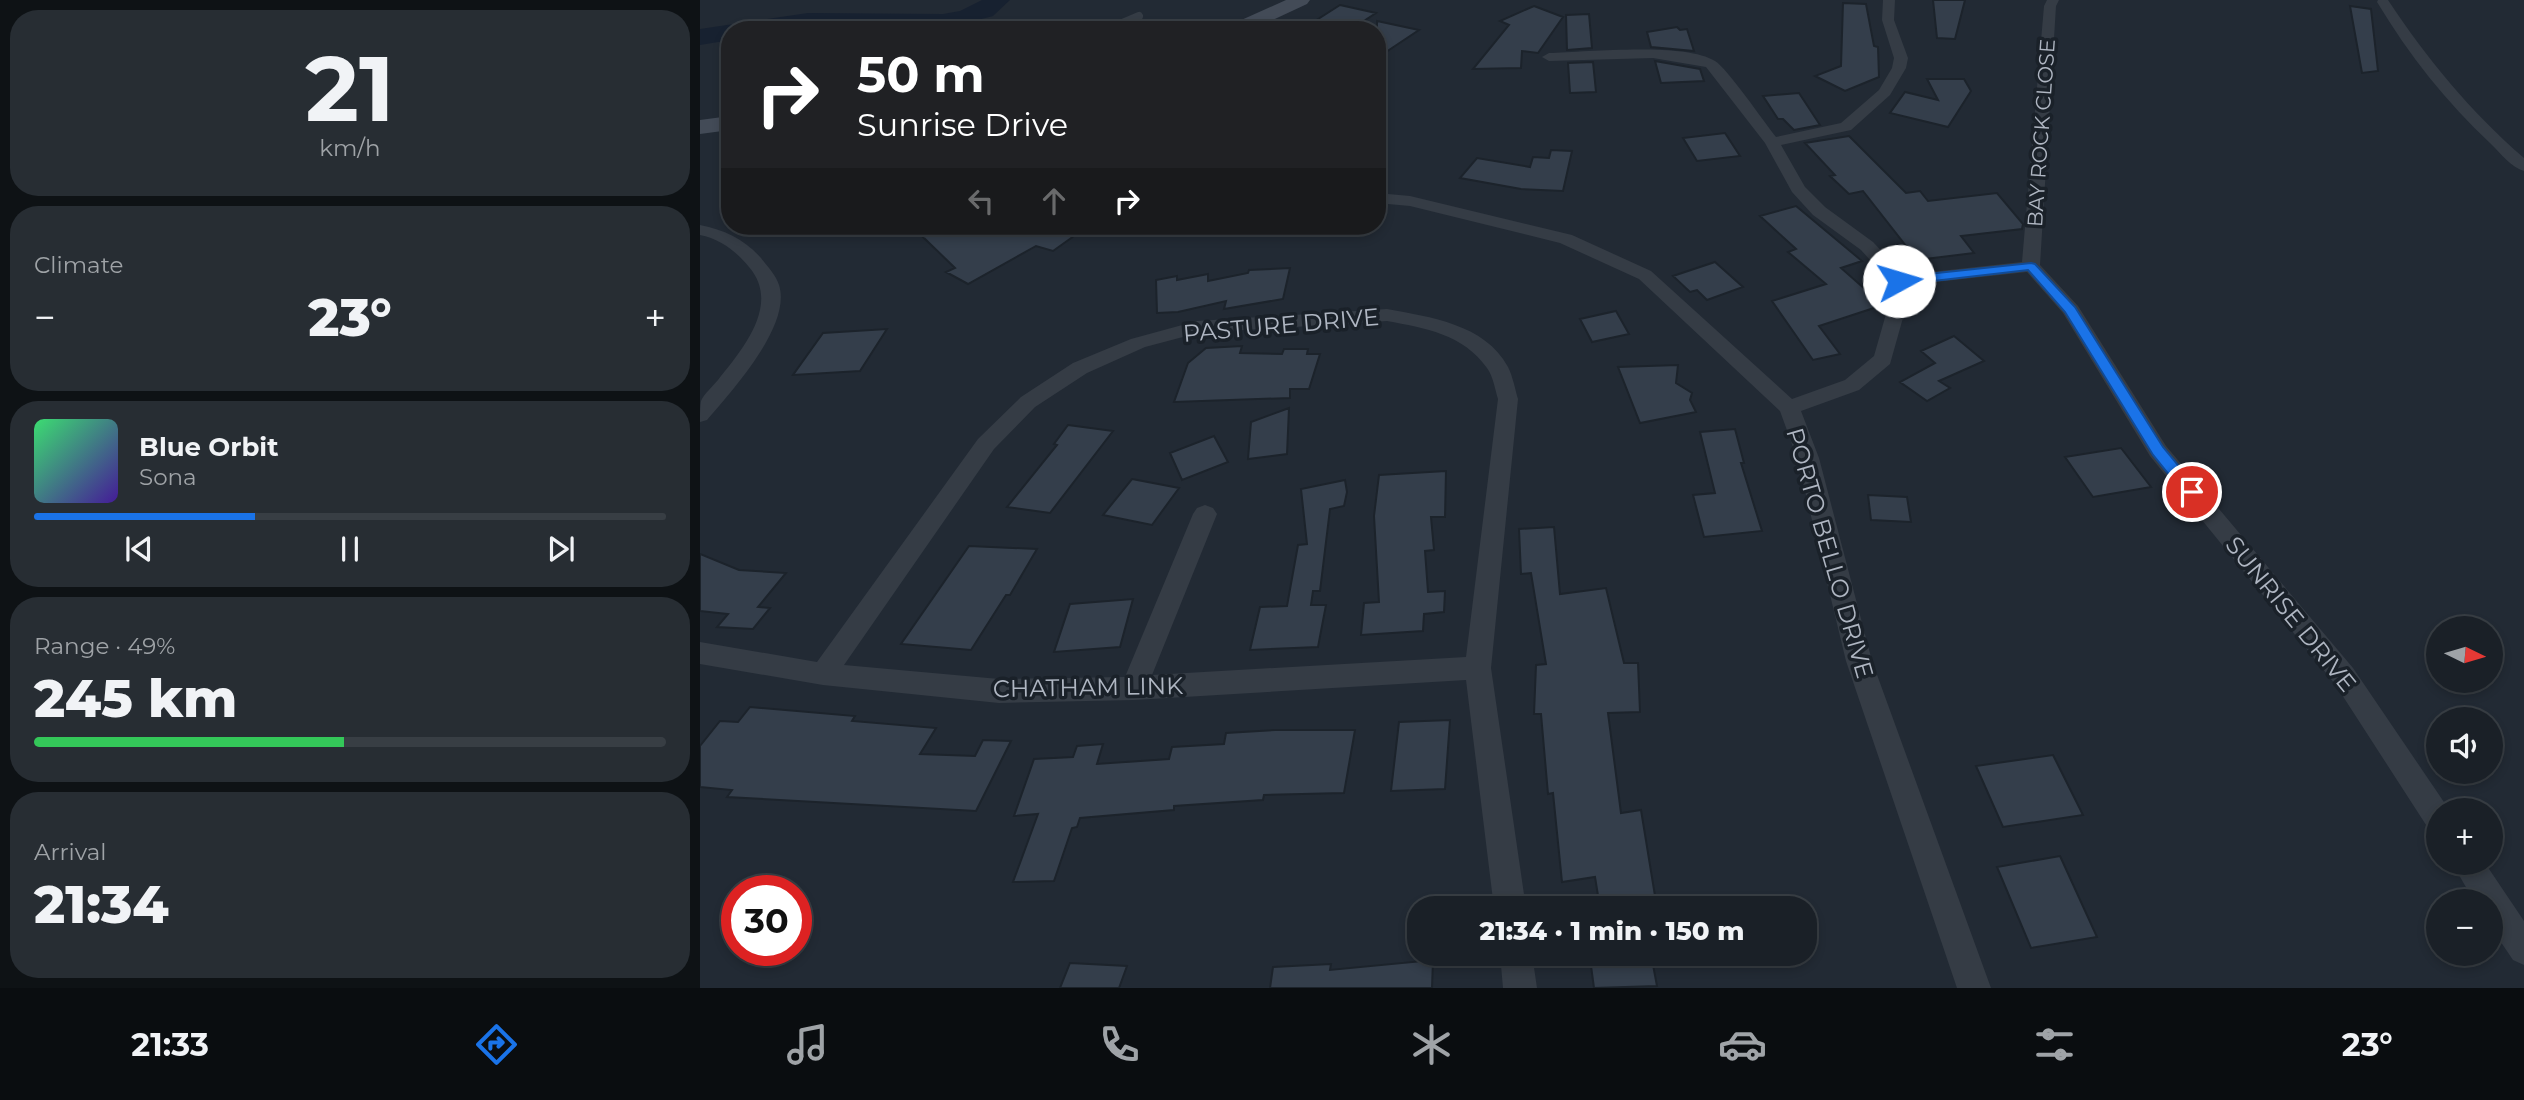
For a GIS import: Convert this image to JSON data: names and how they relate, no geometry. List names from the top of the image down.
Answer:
{
  "streets": {
    "street": [
      "BAY ROCK CLOSE",
      "PASTURE DRIVE",
      "PORTO BELLO DRIVE",
      "SUNRISE DRIVE",
      "CHATHAM LINK"
    ]
  },
  "crossings": [
    ["BAY ROCK CLOSE", "SUNRISE DRIVE"],
    ["PASTURE DRIVE", "CHATHAM LINK"]
  ],
  "north": "right",
  "page": {
    "tile": [
      ["21", "km/h"],
      "Climate",
      ["Range · 49%", "245 km"],
      ["Arrival", "21:34"]
    ],
    "turn": ["50 m", "Sunrise Drive"],
    "heat": ["−", "23°", "+"],
    "song": ["Blue Orbit", "Sona"],
    "map_buttons": ["+", "−"],
    "limit": "30",
    "trip": "21:34 · 1 min · 150 m",
    "tabs": ["21:33", "23°"]
  }
}
